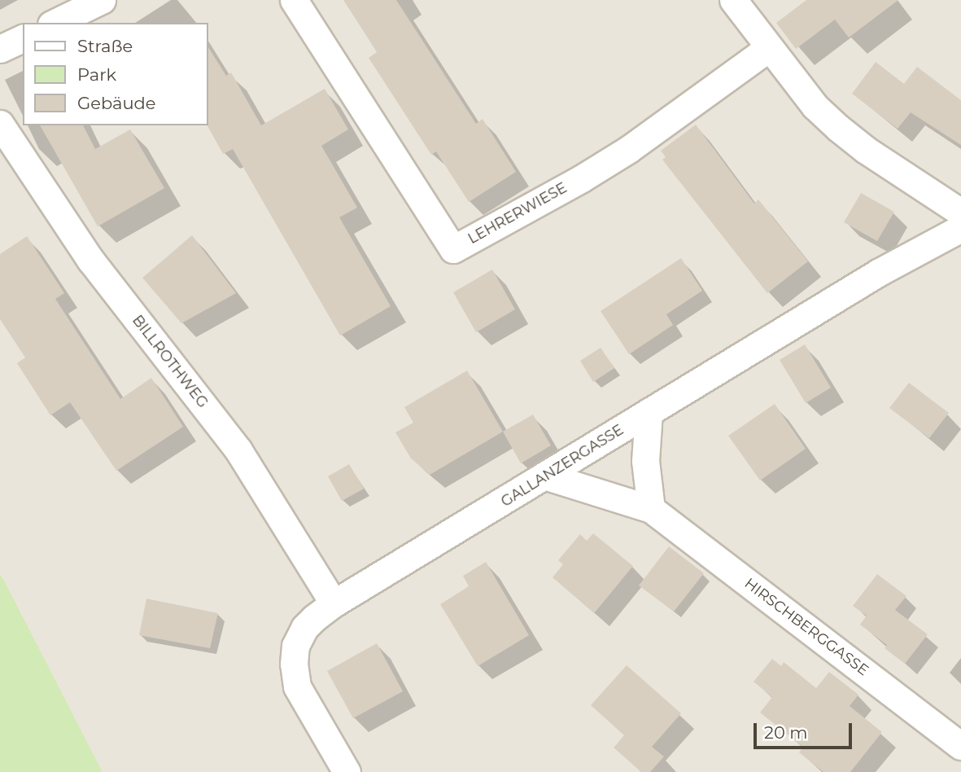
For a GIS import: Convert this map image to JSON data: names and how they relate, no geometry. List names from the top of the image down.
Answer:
{
  "streets": {
    "street": [
      "LEHRERWIESE",
      "BILLROTHWEG",
      "GALLANZERGASSE",
      "HIRSCHBERGGASSE"
    ]
  },
  "crossings": [
    ["BILLROTHWEG", "GALLANZERGASSE"],
    ["GALLANZERGASSE", "HIRSCHBERGGASSE"]
  ],
  "legend": ["Straße", "Park", "Gebäude"],
  "scale_bar": "20 m"
}
